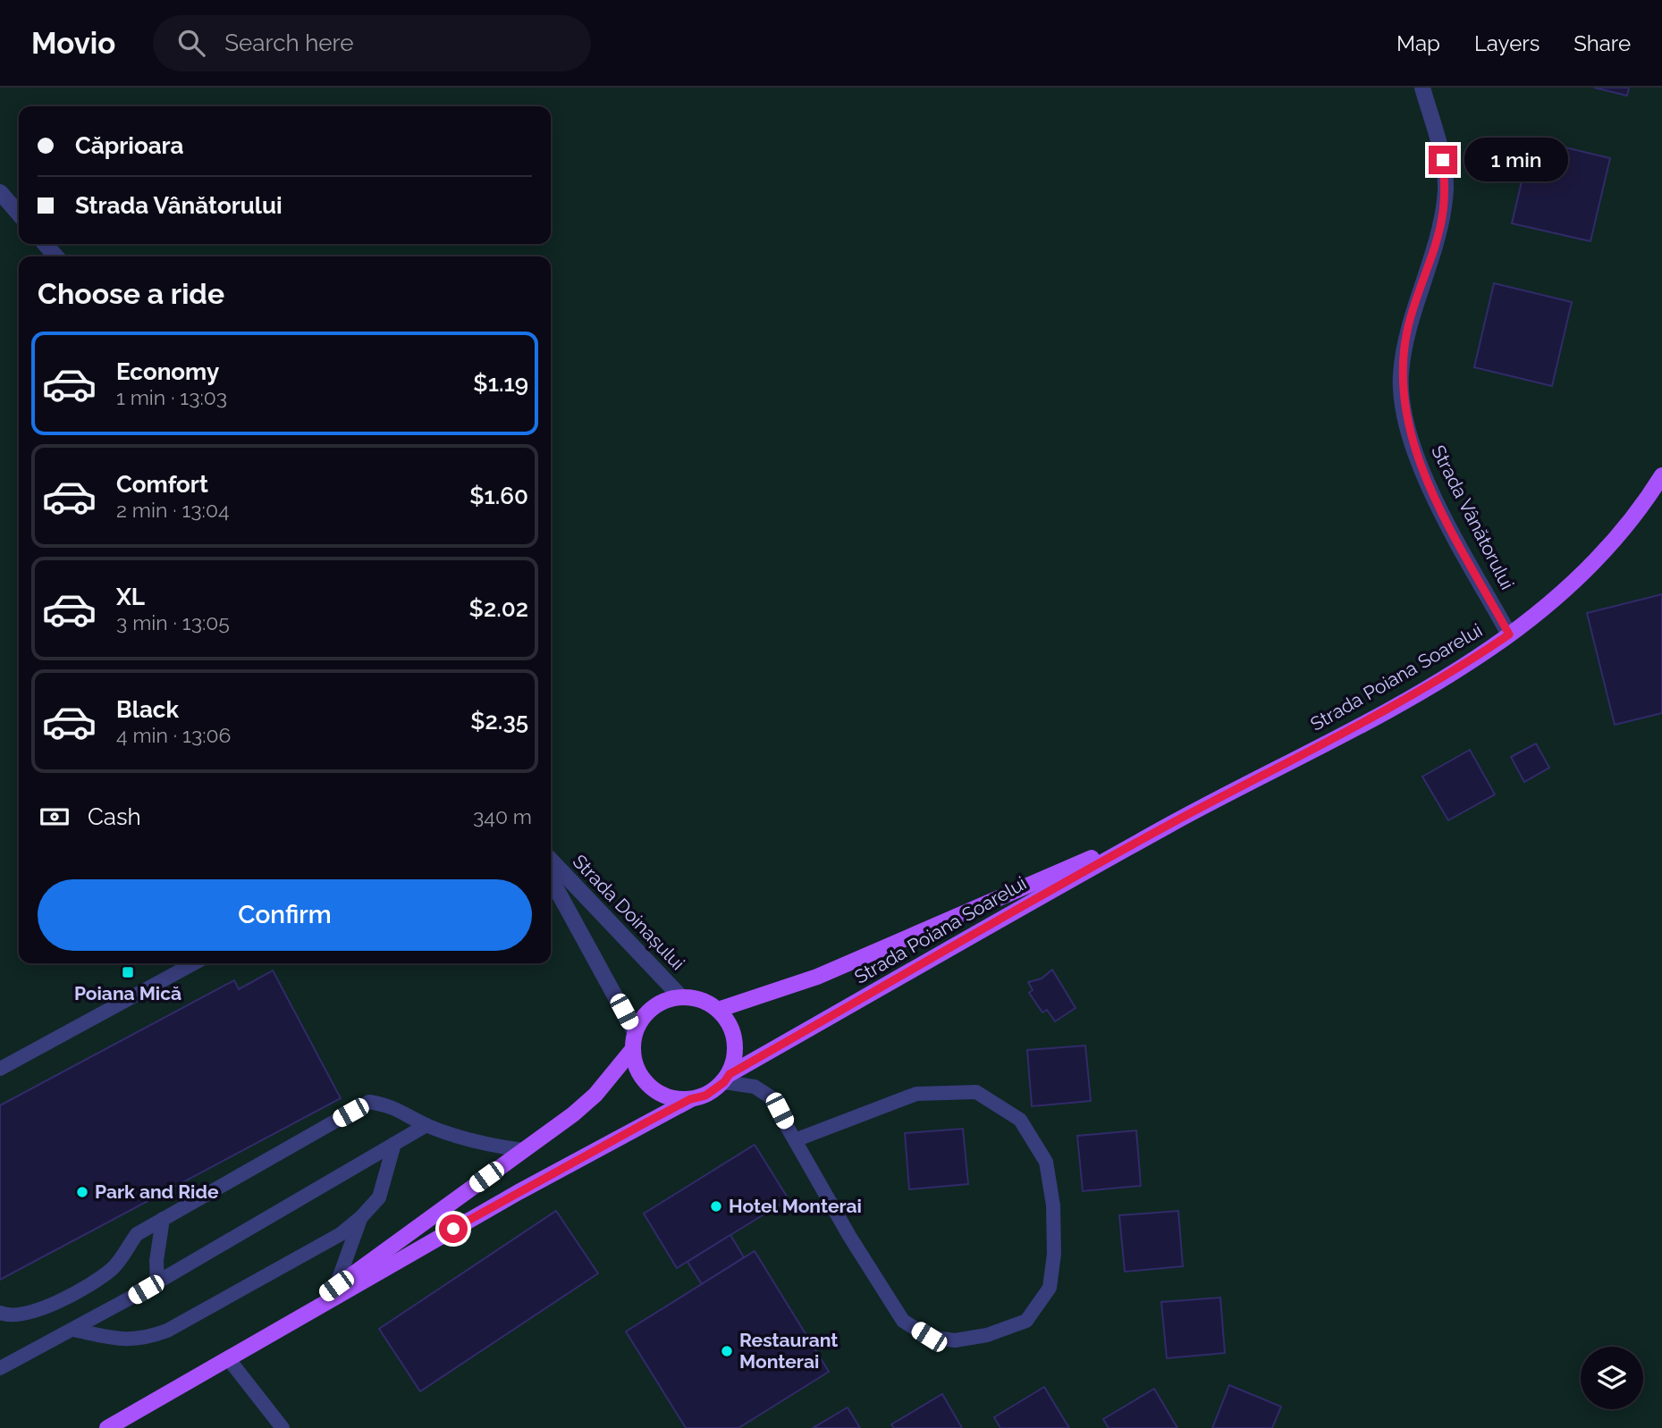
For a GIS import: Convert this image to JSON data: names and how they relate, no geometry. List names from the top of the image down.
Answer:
{
  "streets": {
    "main road": ["Strada Poiana Soarelui"],
    "street": ["Strada Vânătorului", "Strada Doinașului"]
  },
  "crossings": [
    ["Strada Vânătorului", "Strada Poiana Soarelui"],
    ["Strada Poiana Soarelui", "Strada Doinașului"]
  ],
  "places": {
    "transit": ["Poiana Mică"],
    "other": ["Park and Ride", "Hotel Monterai", "Restaurant Monterai"]
  },
  "page": {
    "header": "Movio",
    "search": "Search here",
    "nav": ["Map", "Layers", "Share"],
    "banner": ["Căprioara", "Strada Vânătorului"],
    "bubble": "1 min",
    "heading": "Choose a ride",
    "list": [
      {
        "name": "Economy",
        "note": "1 min · 13:03",
        "value": "$1.19"
      },
      {
        "name": "Comfort",
        "note": "2 min · 13:04",
        "value": "$1.60"
      },
      {
        "name": "XL",
        "note": "3 min · 13:05",
        "value": "$2.02"
      },
      {
        "name": "Black",
        "note": "4 min · 13:06",
        "value": "$2.35"
      }
    ],
    "pay": ["Cash", "340 m"],
    "buttons": "Confirm"
  }
}
